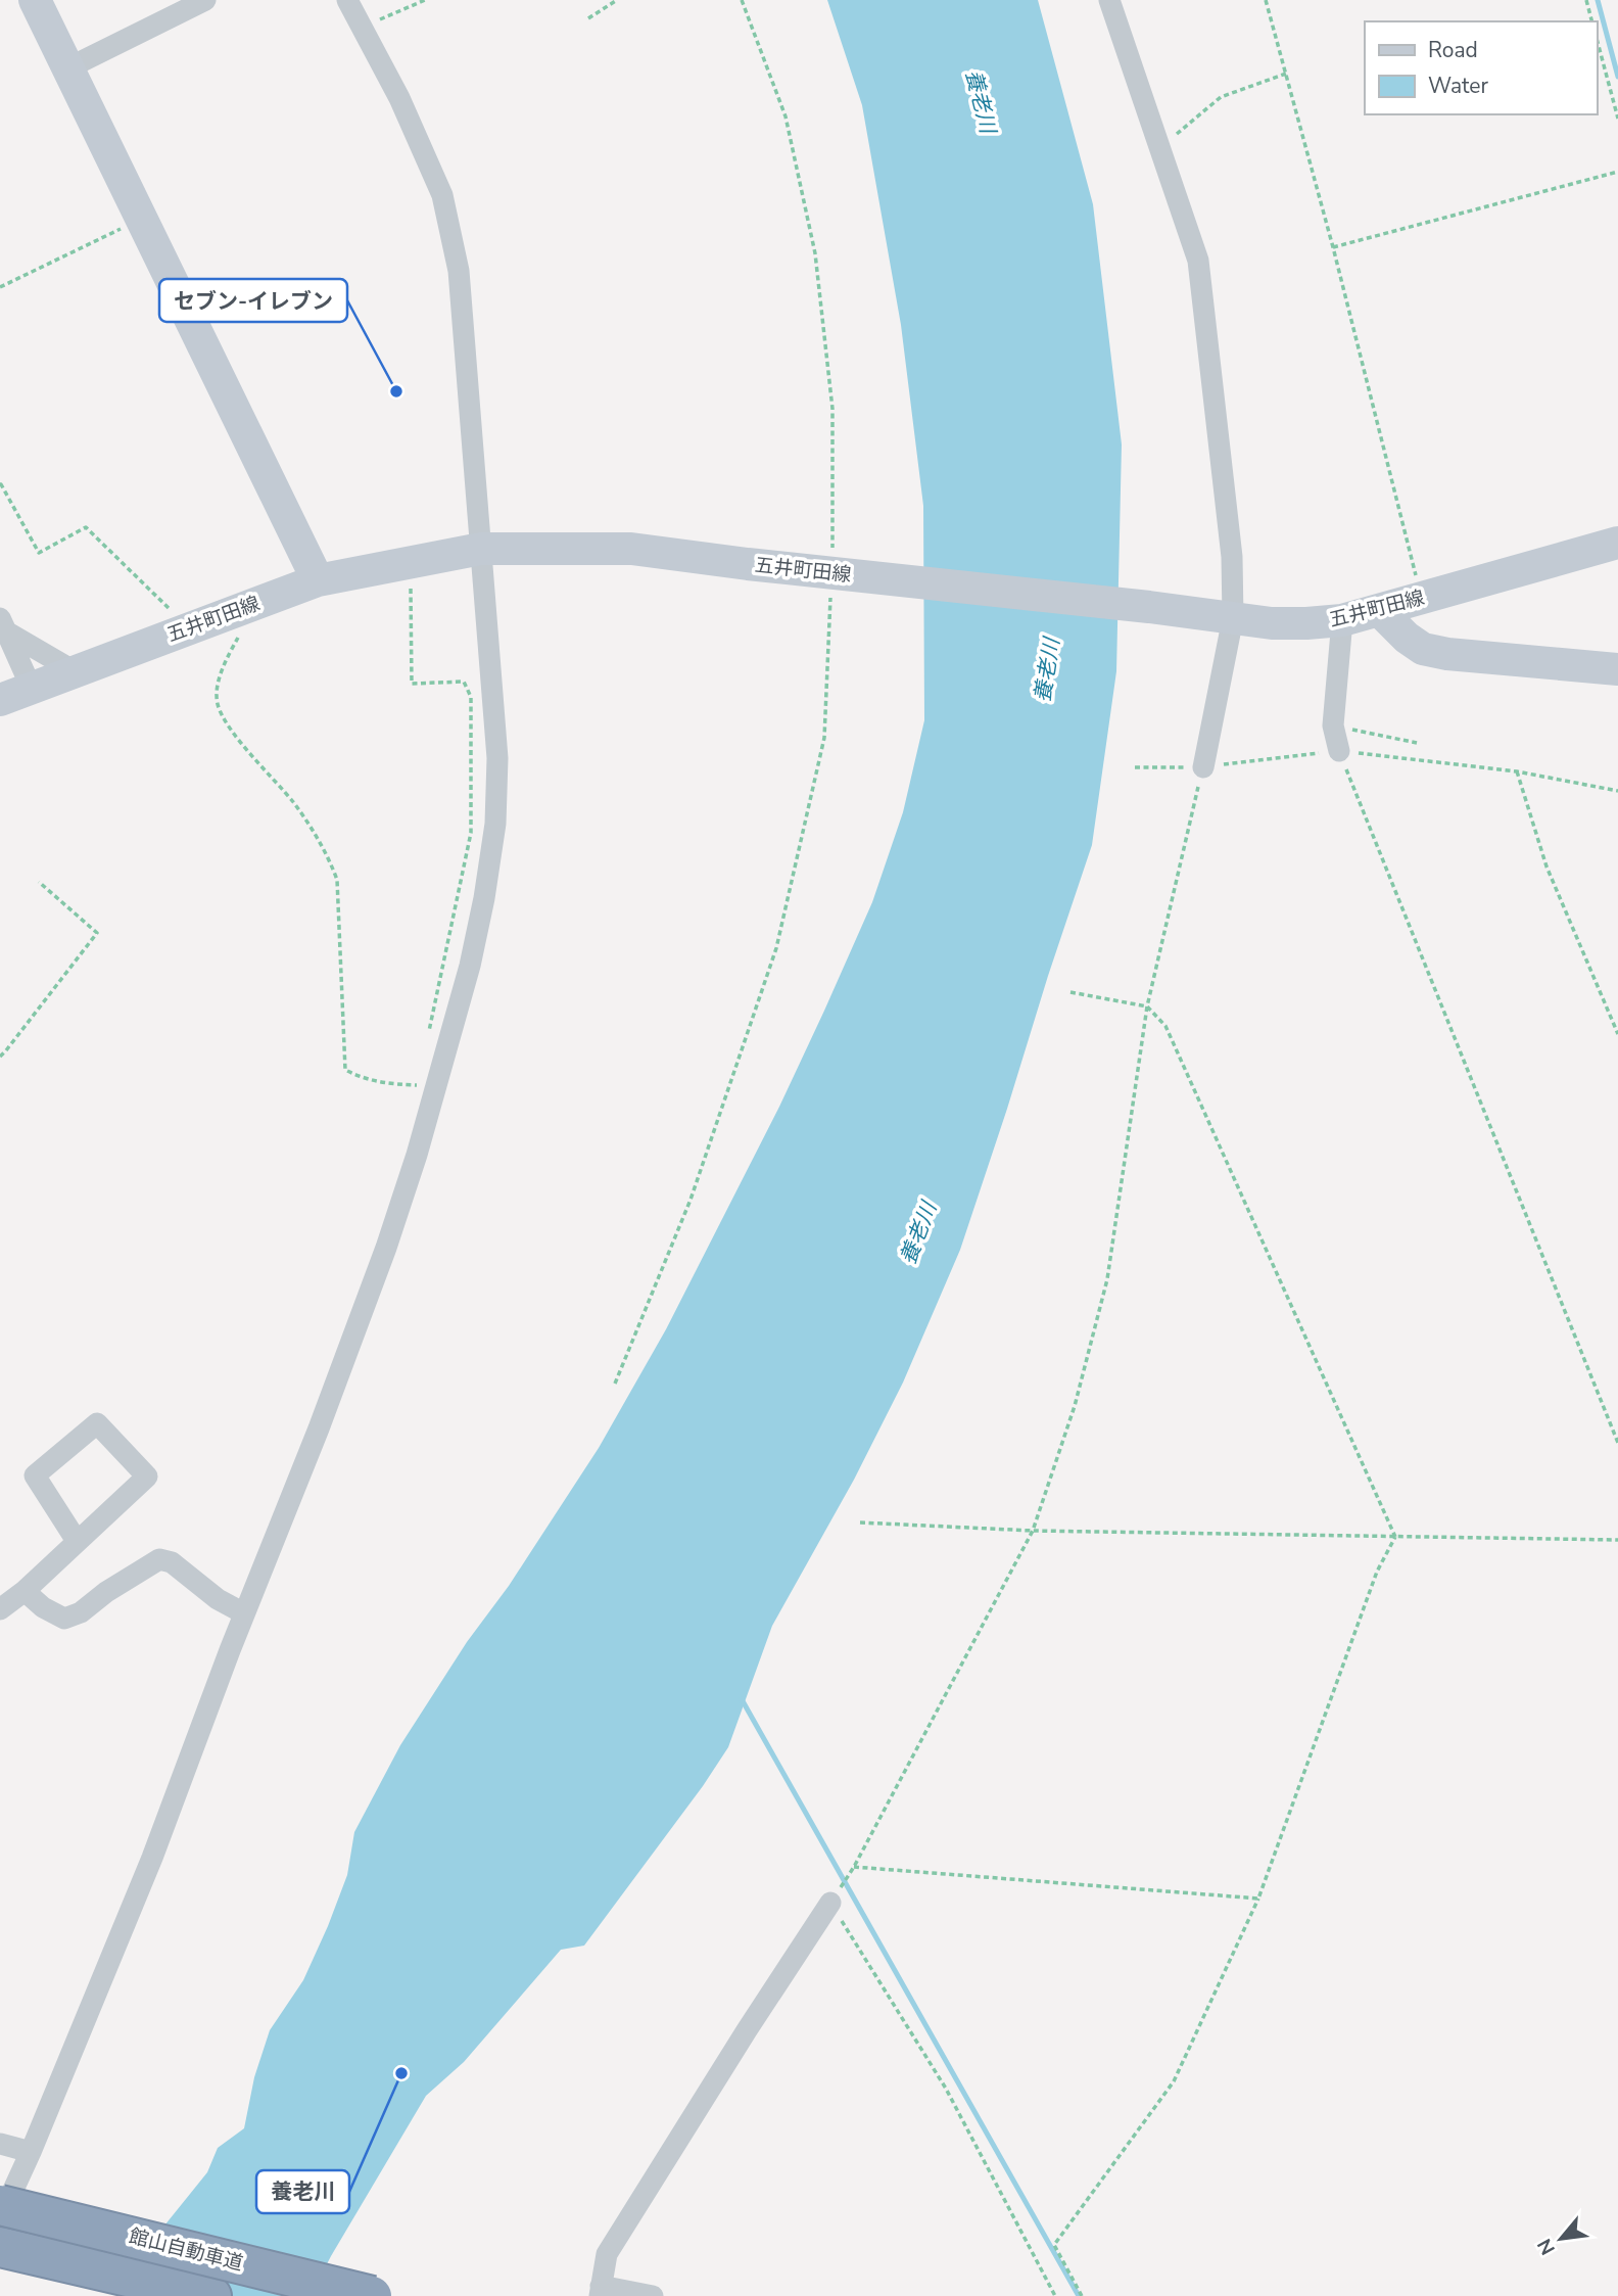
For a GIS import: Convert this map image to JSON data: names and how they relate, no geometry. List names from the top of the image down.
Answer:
{
  "streets": {
    "highway": ["館山自動車道"],
    "main road": ["五井町田線"]
  },
  "water": ["養老川"],
  "places": ["セブン-イレブン", "養老川"],
  "legend": ["Road", "Water"],
  "north": "bottom left"
}
